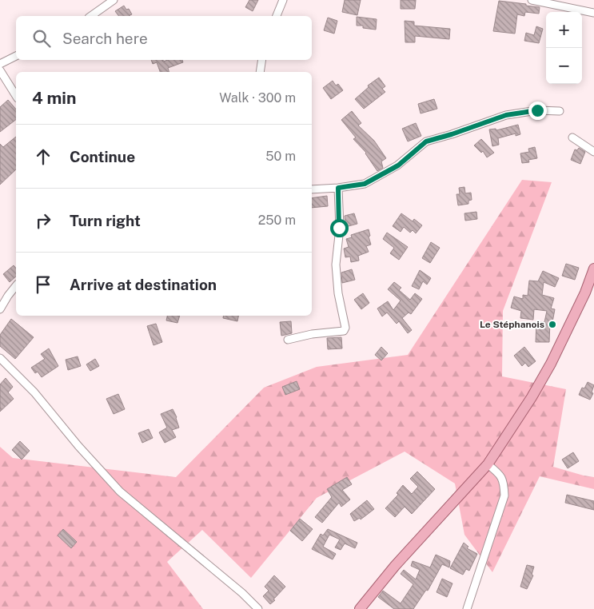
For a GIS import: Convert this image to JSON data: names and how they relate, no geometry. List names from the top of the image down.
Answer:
{
  "places": ["Le Stéphanois"],
  "page": {
    "map_buttons": ["+", "−"],
    "search": "Search here",
    "heading": ["4 min", "Walk · 300 m"],
    "list": [
      ["Continue", "50 m"],
      ["Turn right", "250 m"],
      "Arrive at destination"
    ]
  }
}
